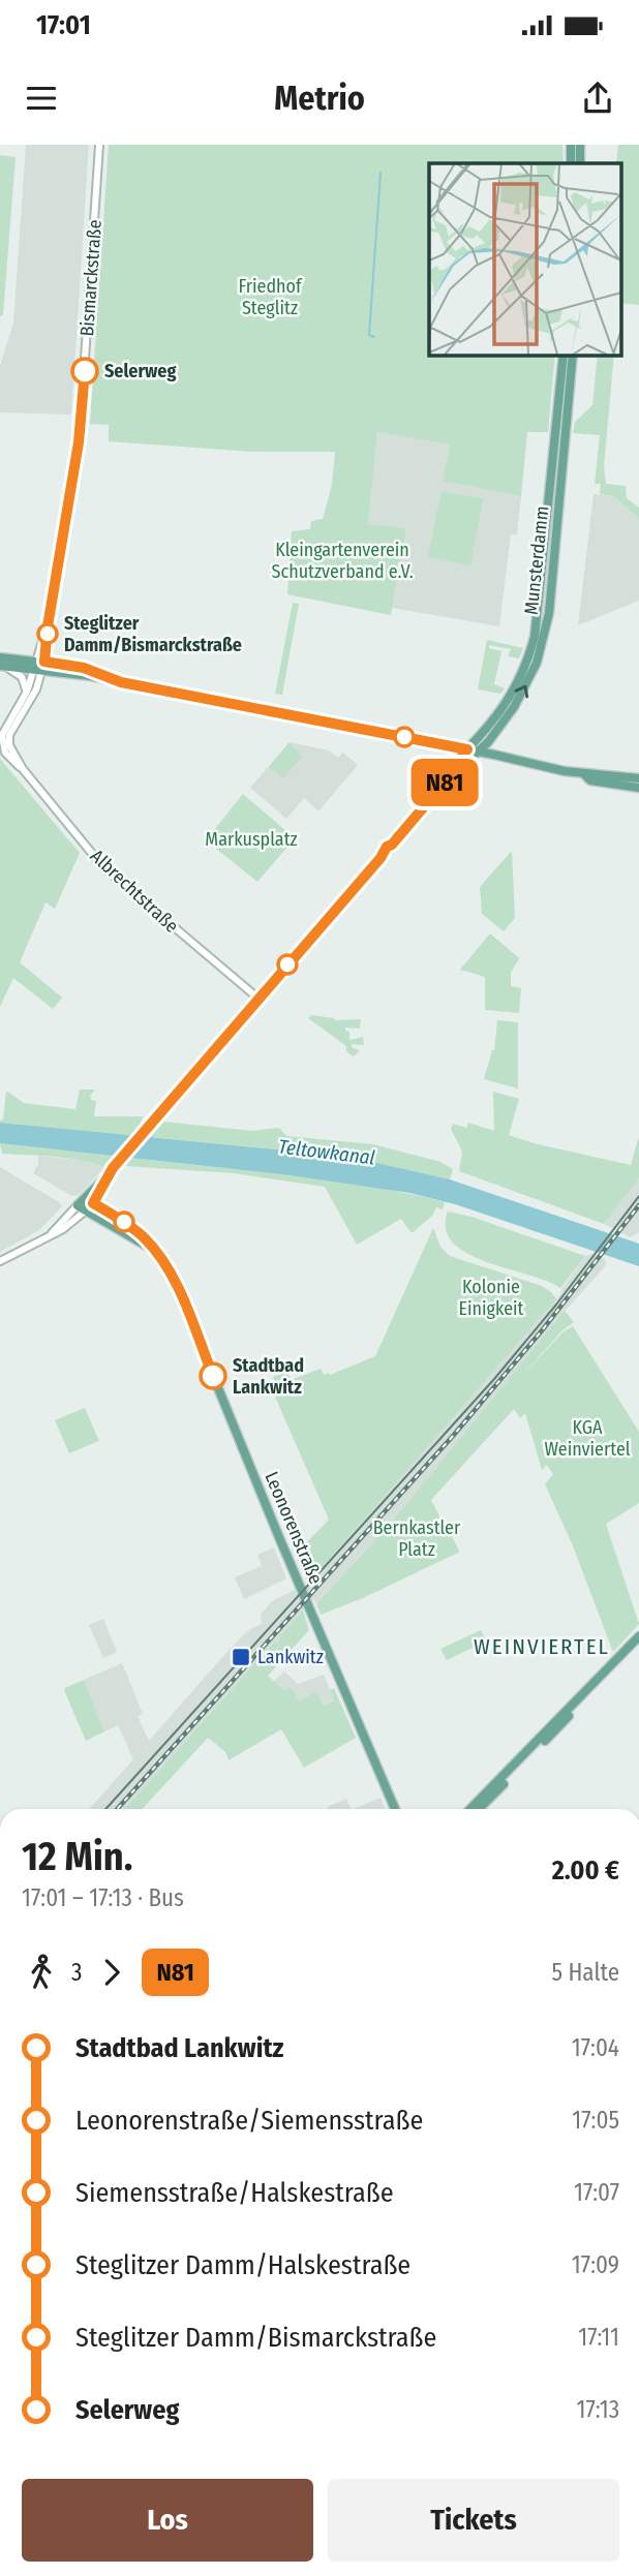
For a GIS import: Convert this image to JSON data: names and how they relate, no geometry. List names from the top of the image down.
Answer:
{
  "streets": {
    "main road": ["Munsterdamm", "Leonorenstraße"],
    "street": ["Bismarckstraße", "Albrechtstraße"]
  },
  "crossings": [
    ["Bismarckstraße", "Albrechtstraße"]
  ],
  "districts": ["WEINVIERTEL"],
  "water": ["Teltowkanal"],
  "parks": [
    "Friedhof Steglitz",
    "Kleingartenverein Schutzverband e.V.",
    "Markusplatz",
    "Kolonie Einigkeit",
    "KGA Weinviertel",
    "Bernkastler Platz"
  ],
  "places": {
    "other": ["Selerweg", "Steglitzer Damm/Bismarckstraße", "Stadtbad Lankwitz"],
    "transit": ["Lankwitz"]
  },
  "lines": ["bus line N81"],
  "page": {
    "status": "17:01",
    "header": "Metrio",
    "on_map": "N81",
    "heading": ["12 Min.", "17:01 – 17:13 · Bus", "2.00 €"],
    "legs": ["3", "N81", "5 Halte"],
    "list": [
      {
        "name": "Stadtbad Lankwitz",
        "value": "17:04"
      },
      {
        "name": "Leonorenstraße/Siemensstraße",
        "value": "17:05"
      },
      {
        "name": "Siemensstraße/Halskestraße",
        "value": "17:07"
      },
      {
        "name": "Steglitzer Damm/Halskestraße",
        "value": "17:09"
      },
      {
        "name": "Steglitzer Damm/Bismarckstraße",
        "value": "17:11"
      },
      {
        "name": "Selerweg",
        "value": "17:13"
      }
    ],
    "buttons": ["Los", "Tickets"]
  }
}
